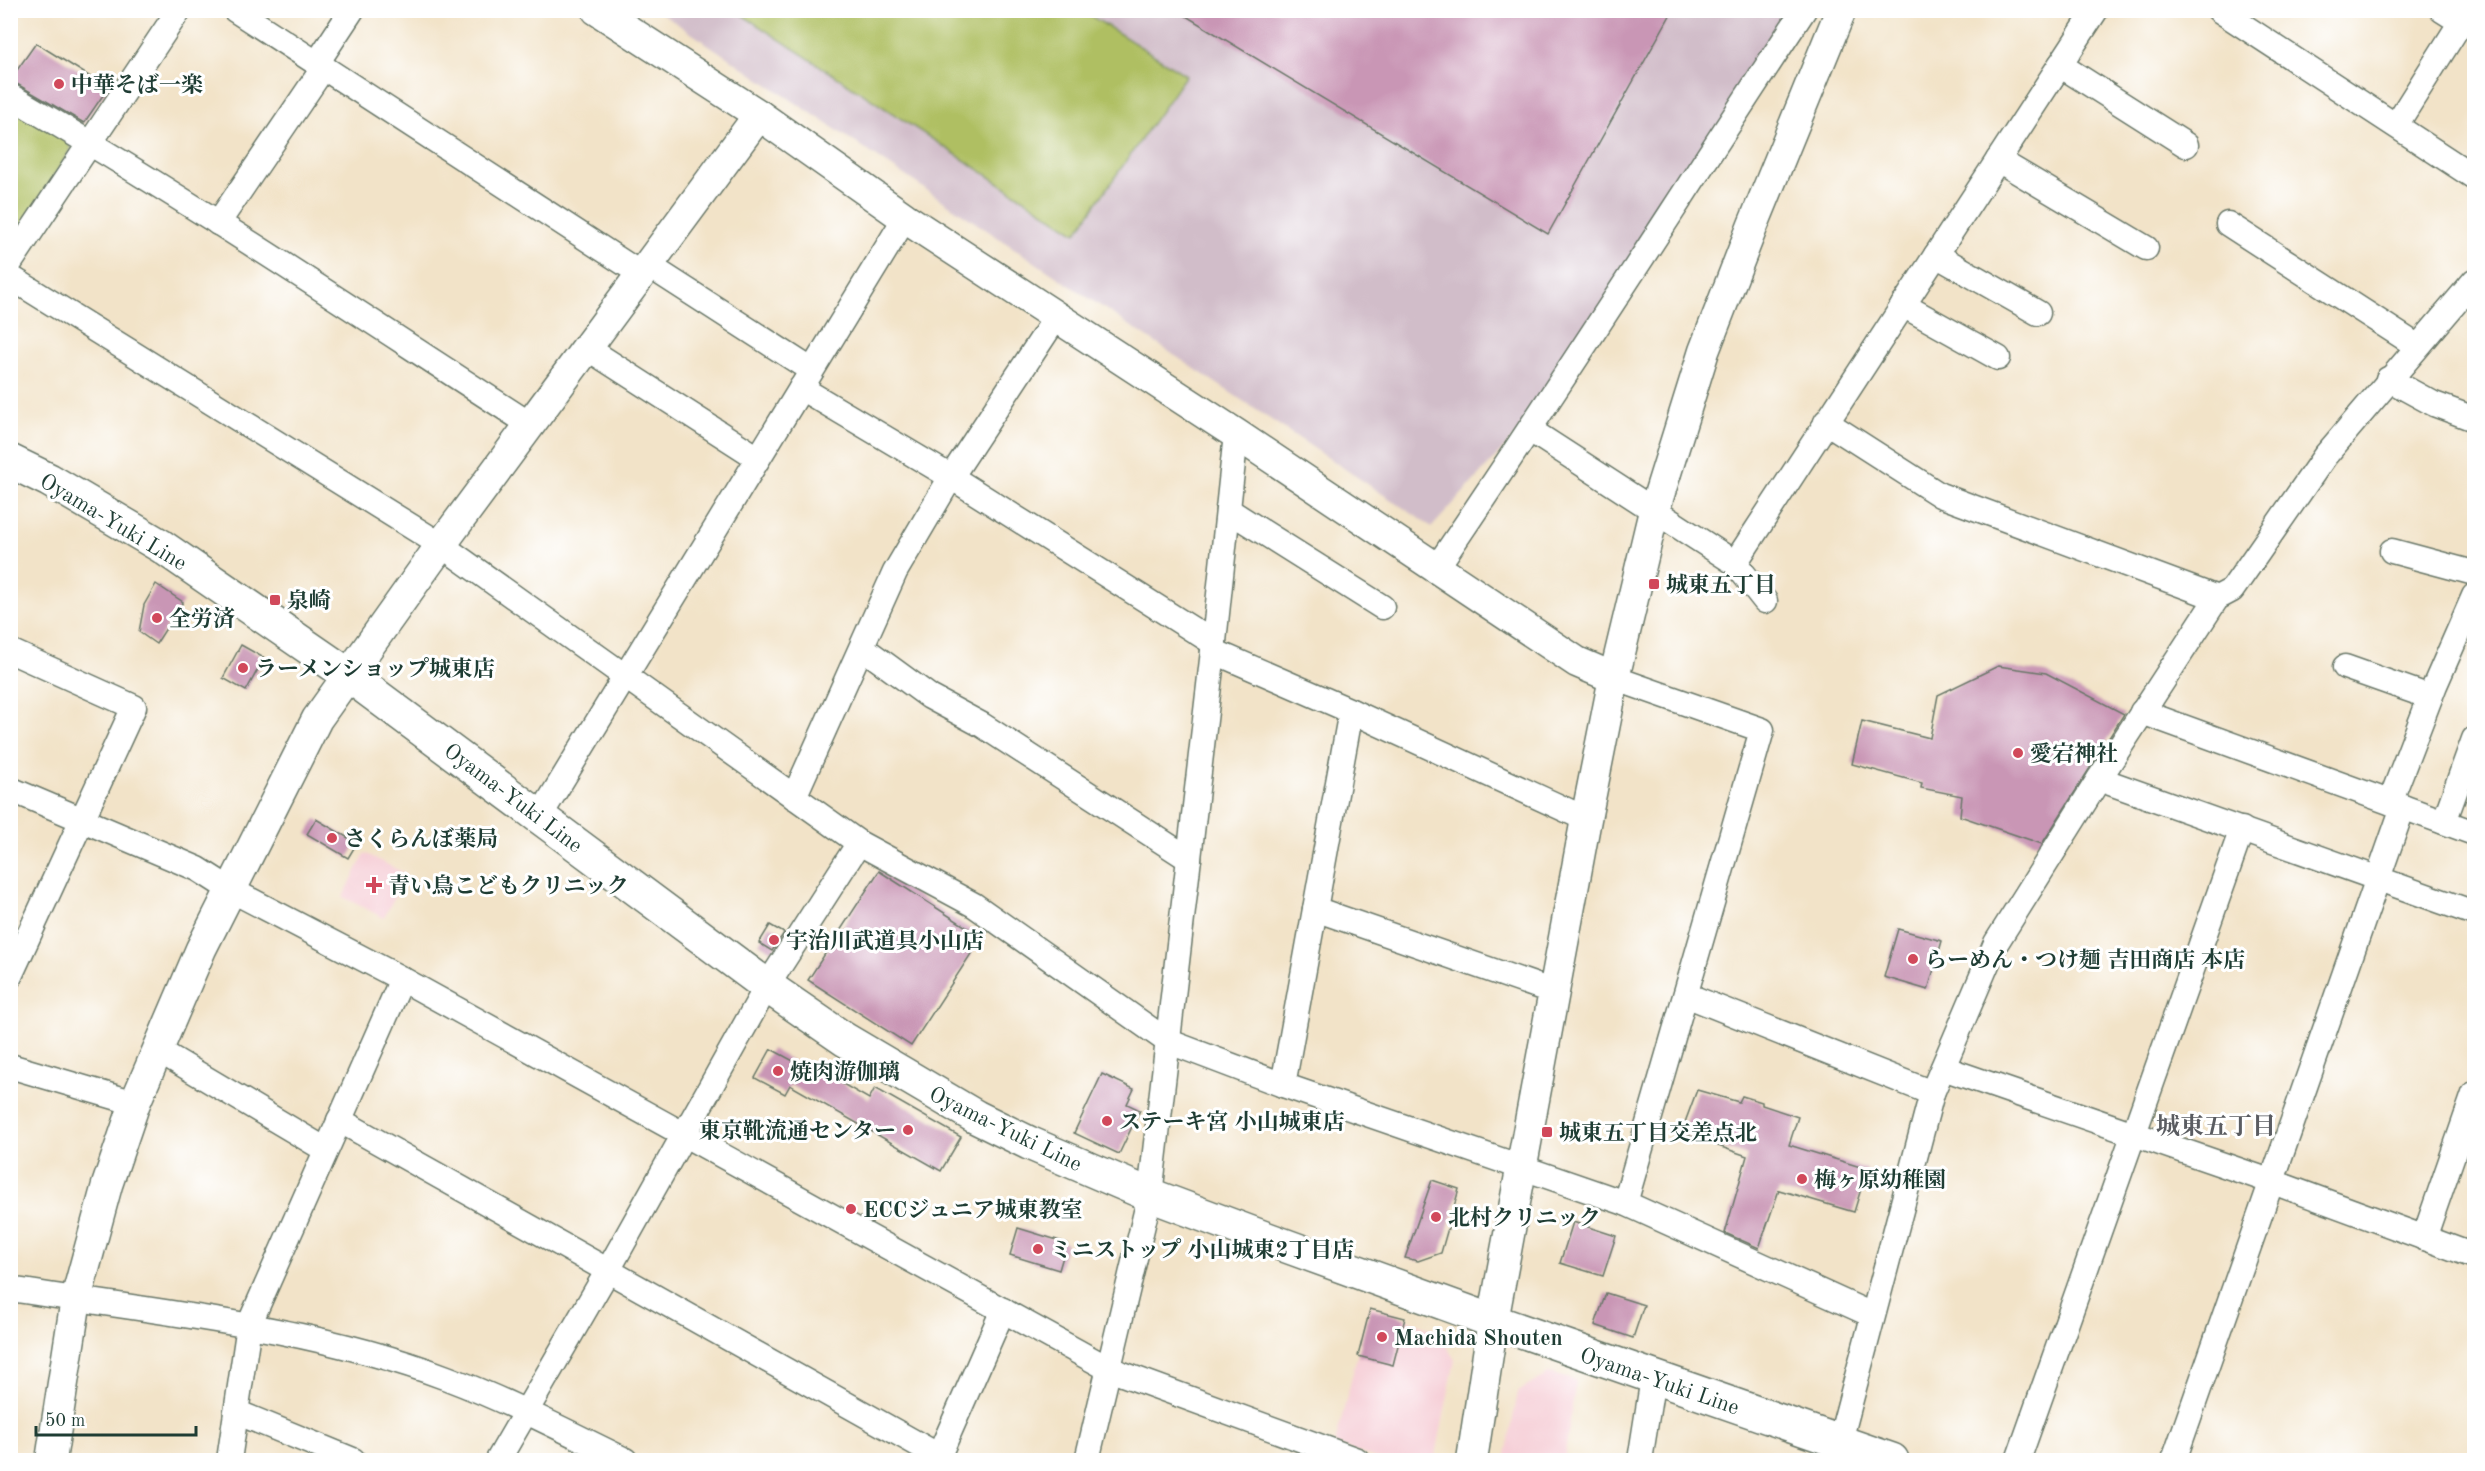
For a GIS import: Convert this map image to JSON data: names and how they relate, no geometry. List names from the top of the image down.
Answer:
{
  "streets": {
    "main road": ["Oyama-Yuki Line"]
  },
  "districts": ["城東五丁目"],
  "places": {
    "other": [
      "中華そば一楽",
      "全労済",
      "ラーメンショップ城東店",
      "愛宕神社",
      "さくらんぼ薬局",
      "宇治川武道具小山店",
      "らーめん・つけ麺 吉田商店 本店",
      "焼肉游伽璃",
      "ステーキ宮 小山城東店",
      "東京靴流通センター",
      "梅ヶ原幼稚園",
      "ECCジュニア城東教室",
      "北村クリニック",
      "ミニストップ 小山城東2丁目店",
      "Machida Shouten"
    ],
    "transit": ["城東五丁目", "泉崎", "城東五丁目交差点北"],
    "health": ["青い鳥こどもクリニック"]
  },
  "scale_bar": "50 m"
}
